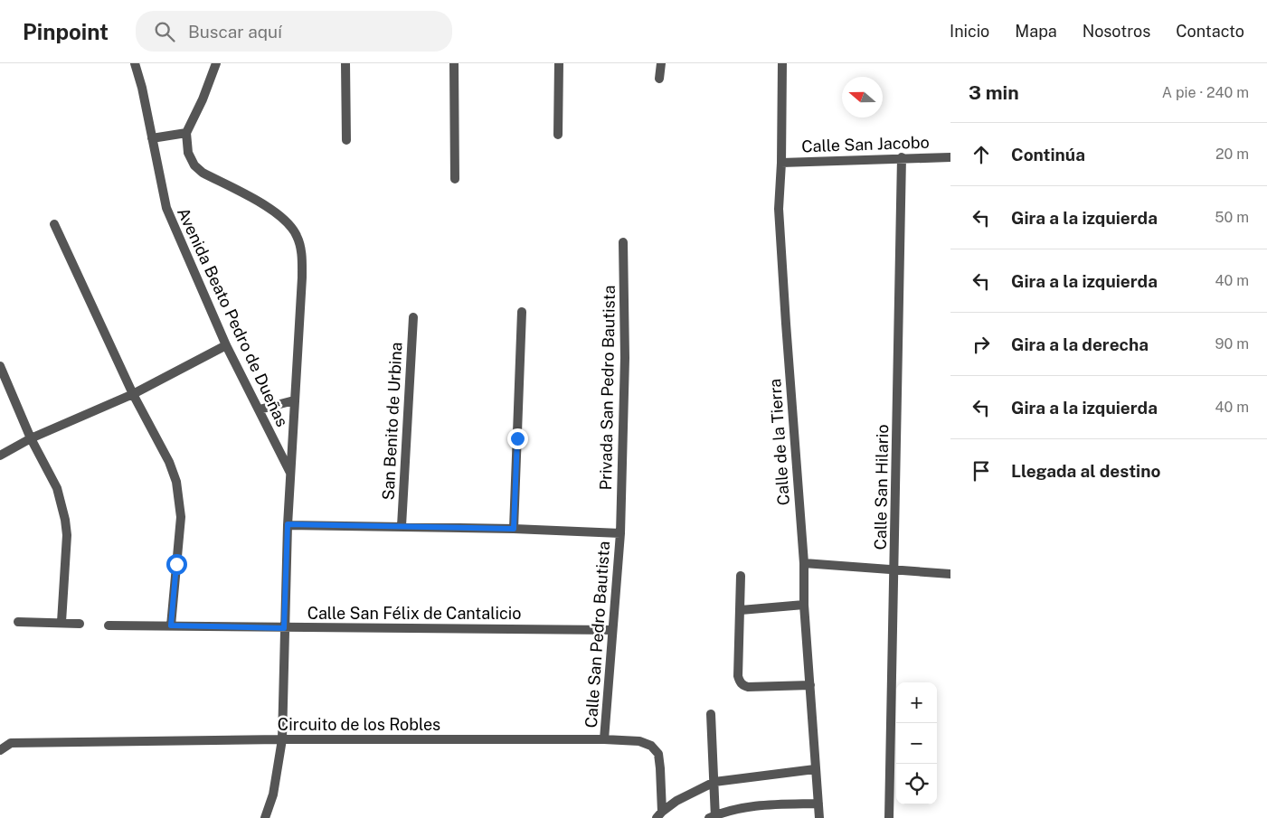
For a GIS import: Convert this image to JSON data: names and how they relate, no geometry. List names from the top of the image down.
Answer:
{
  "streets": {
    "street": [
      "Calle San Jacobo",
      "Avenida Beato Pedro de Dueñas",
      "Privada San Pedro Bautista",
      "San Benito de Urbina",
      "Calle de la Tierra",
      "Calle San Hilario",
      "Calle San Félix de Cantalicio",
      "Calle San Pedro Bautista",
      "Circuito de los Robles"
    ]
  },
  "crossings": [
    ["Calle San Jacobo", "Calle de la Tierra"],
    ["Calle San Jacobo", "Calle San Hilario"],
    ["Avenida Beato Pedro de Dueñas", "Calle San Félix de Cantalicio"],
    ["Avenida Beato Pedro de Dueñas", "Circuito de los Robles"],
    ["Privada San Pedro Bautista", "Calle San Pedro Bautista"],
    ["Calle San Félix de Cantalicio", "Calle San Pedro Bautista"],
    ["Calle San Pedro Bautista", "Circuito de los Robles"]
  ],
  "north": "left",
  "page": {
    "header": "Pinpoint",
    "search": "Buscar aquí",
    "nav": [
      "Inicio",
      "Mapa",
      "Nosotros",
      "Contacto"
    ],
    "heading": ["3 min", "A pie · 240 m"],
    "list": [
      ["Continúa", "20 m"],
      ["Gira a la izquierda", "50 m"],
      ["Gira a la izquierda", "40 m"],
      ["Gira a la derecha", "90 m"],
      ["Gira a la izquierda", "40 m"],
      "Llegada al destino"
    ],
    "map_buttons": ["+", "−"]
  }
}
